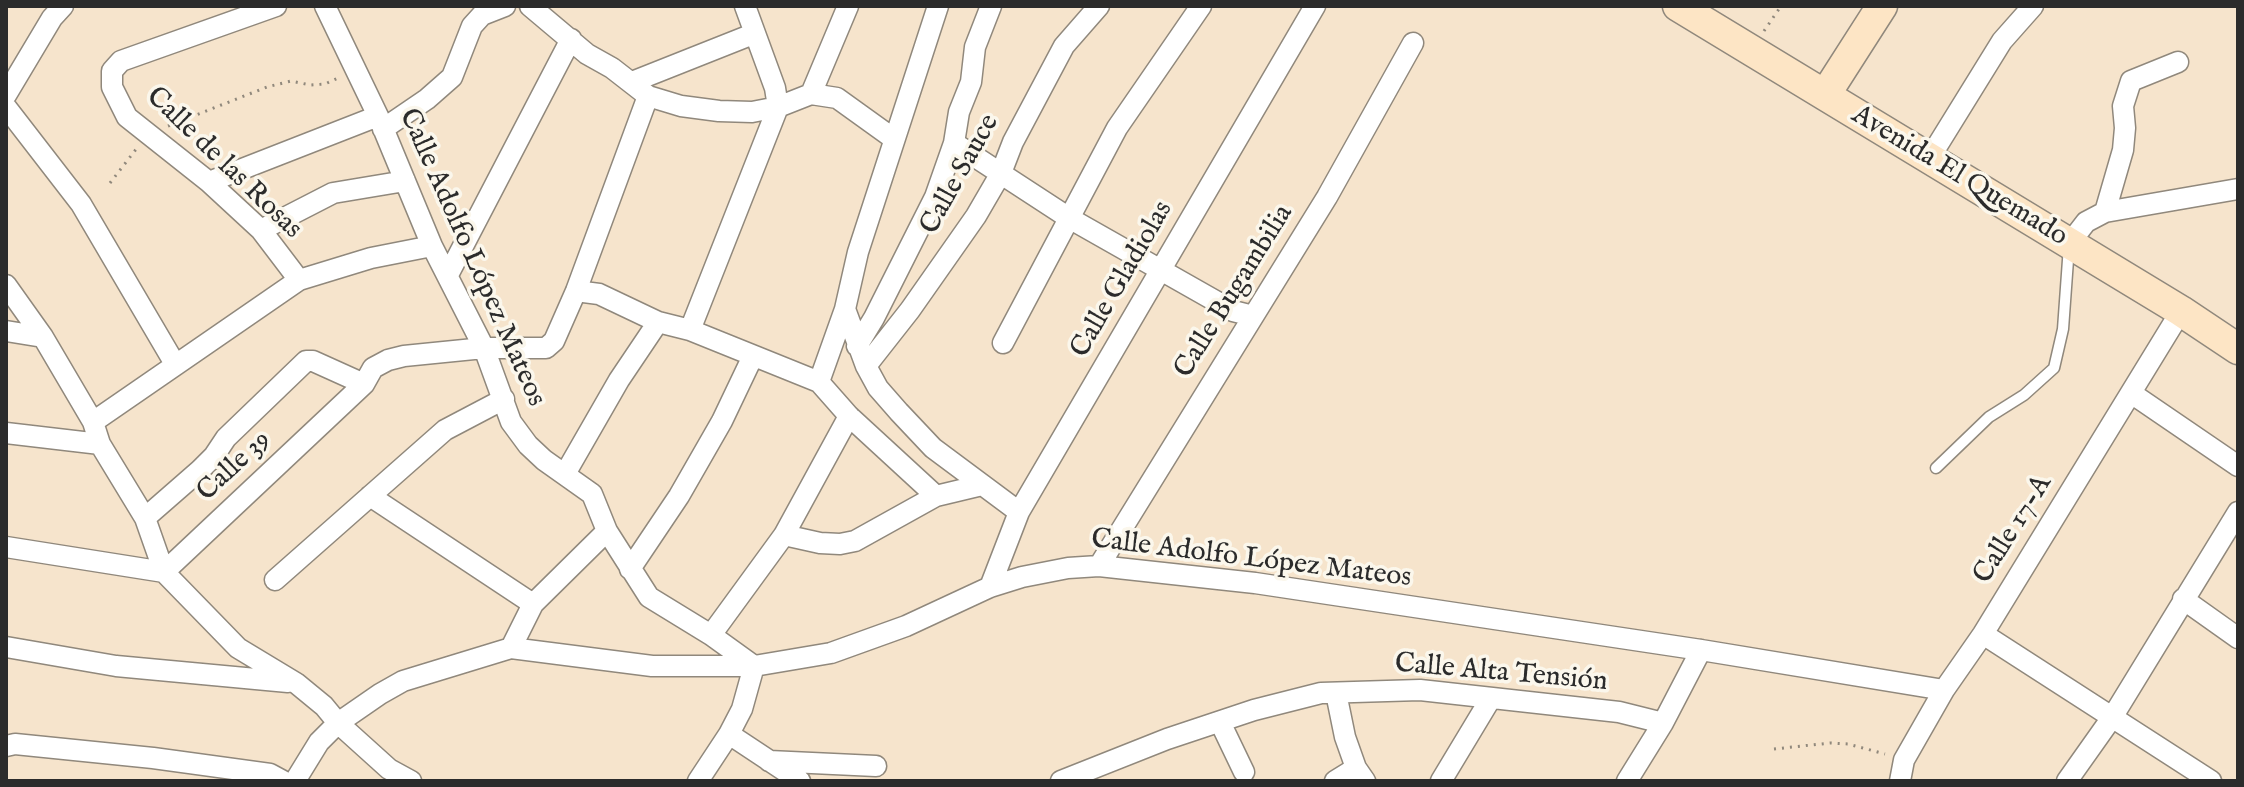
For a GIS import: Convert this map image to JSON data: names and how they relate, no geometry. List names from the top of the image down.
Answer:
{
  "streets": {
    "main road": ["Avenida El Quemado"],
    "street": [
      "Calle de las Rosas",
      "Calle Sauce",
      "Calle Adolfo López Mateos",
      "Calle Gladiolas",
      "Calle Bugambilia",
      "Calle 39",
      "Calle 17-A",
      "Calle Alta Tensión"
    ]
  },
  "crossings": [
    ["Avenida El Quemado", "Calle 17-A"],
    ["Calle Adolfo López Mateos", "Calle Gladiolas"],
    ["Calle Adolfo López Mateos", "Calle Bugambilia"],
    ["Calle Adolfo López Mateos", "Calle 39"],
    ["Calle Adolfo López Mateos", "Calle 17-A"]
  ]
}
